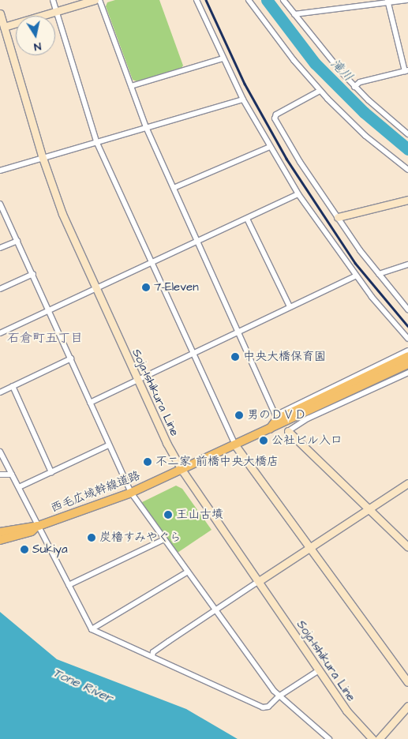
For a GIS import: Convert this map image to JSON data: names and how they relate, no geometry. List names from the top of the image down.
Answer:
{
  "streets": {
    "main road": ["西毛広域幹線道路"],
    "street": ["Soja-Ishikura Line"]
  },
  "crossings": [
    ["Soja-Ishikura Line", "西毛広域幹線道路"]
  ],
  "districts": ["石倉町五丁目"],
  "water": ["滝川", "Tone River"],
  "places": [
    "7-Eleven",
    "中央大橋保育園",
    "男のＤＶＤ",
    "公社ビル入口",
    "不二家 前橋中央大橋店",
    "王山古墳",
    "炭櫓すみやぐら",
    "Sukiya"
  ],
  "north": "bottom"
}
